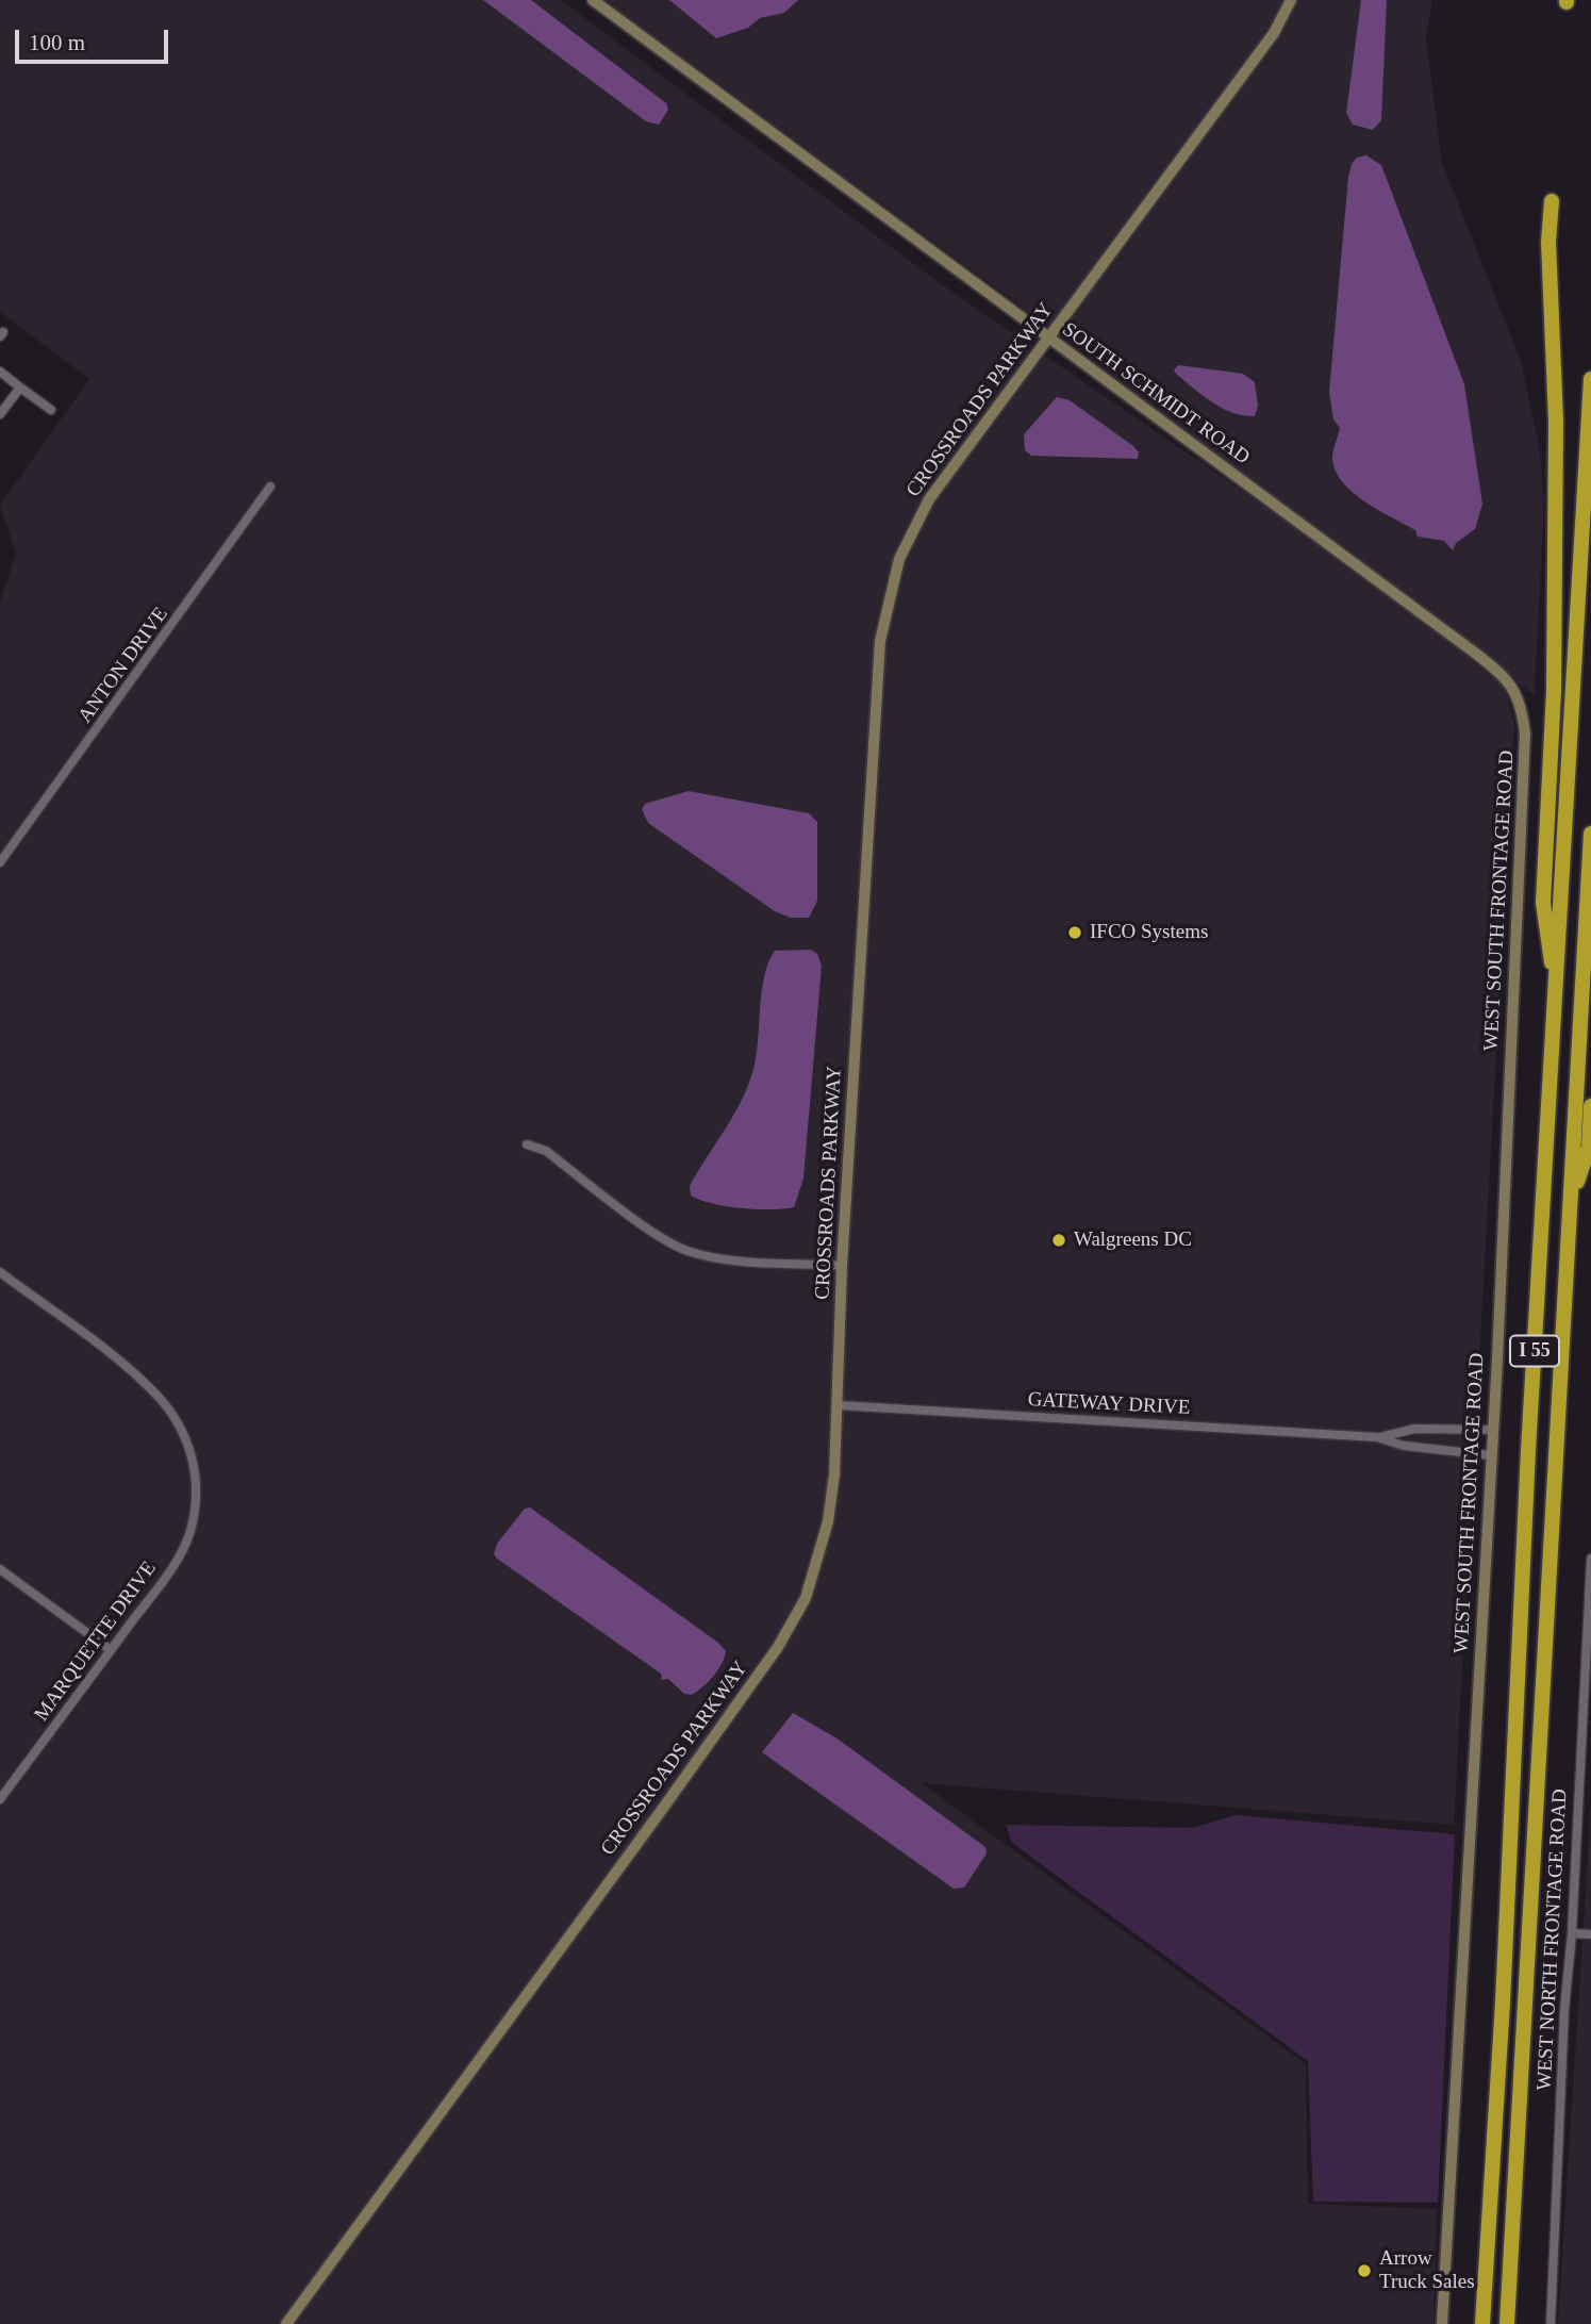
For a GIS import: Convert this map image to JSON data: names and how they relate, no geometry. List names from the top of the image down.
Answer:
{
  "streets": {
    "highway": ["I 55"],
    "street": [
      "SOUTH SCHMIDT ROAD",
      "CROSSROADS PARKWAY",
      "ANTON DRIVE",
      "WEST SOUTH FRONTAGE ROAD",
      "GATEWAY DRIVE",
      "MARQUETTE DRIVE",
      "WEST NORTH FRONTAGE ROAD"
    ]
  },
  "crossings": [
    ["SOUTH SCHMIDT ROAD", "CROSSROADS PARKWAY"],
    ["SOUTH SCHMIDT ROAD", "WEST SOUTH FRONTAGE ROAD"],
    ["CROSSROADS PARKWAY", "GATEWAY DRIVE"],
    ["WEST SOUTH FRONTAGE ROAD", "GATEWAY DRIVE"]
  ],
  "places": ["IFCO Systems", "Walgreens DC", "Arrow Truck Sales"],
  "scale_bar": "100 m"
}
